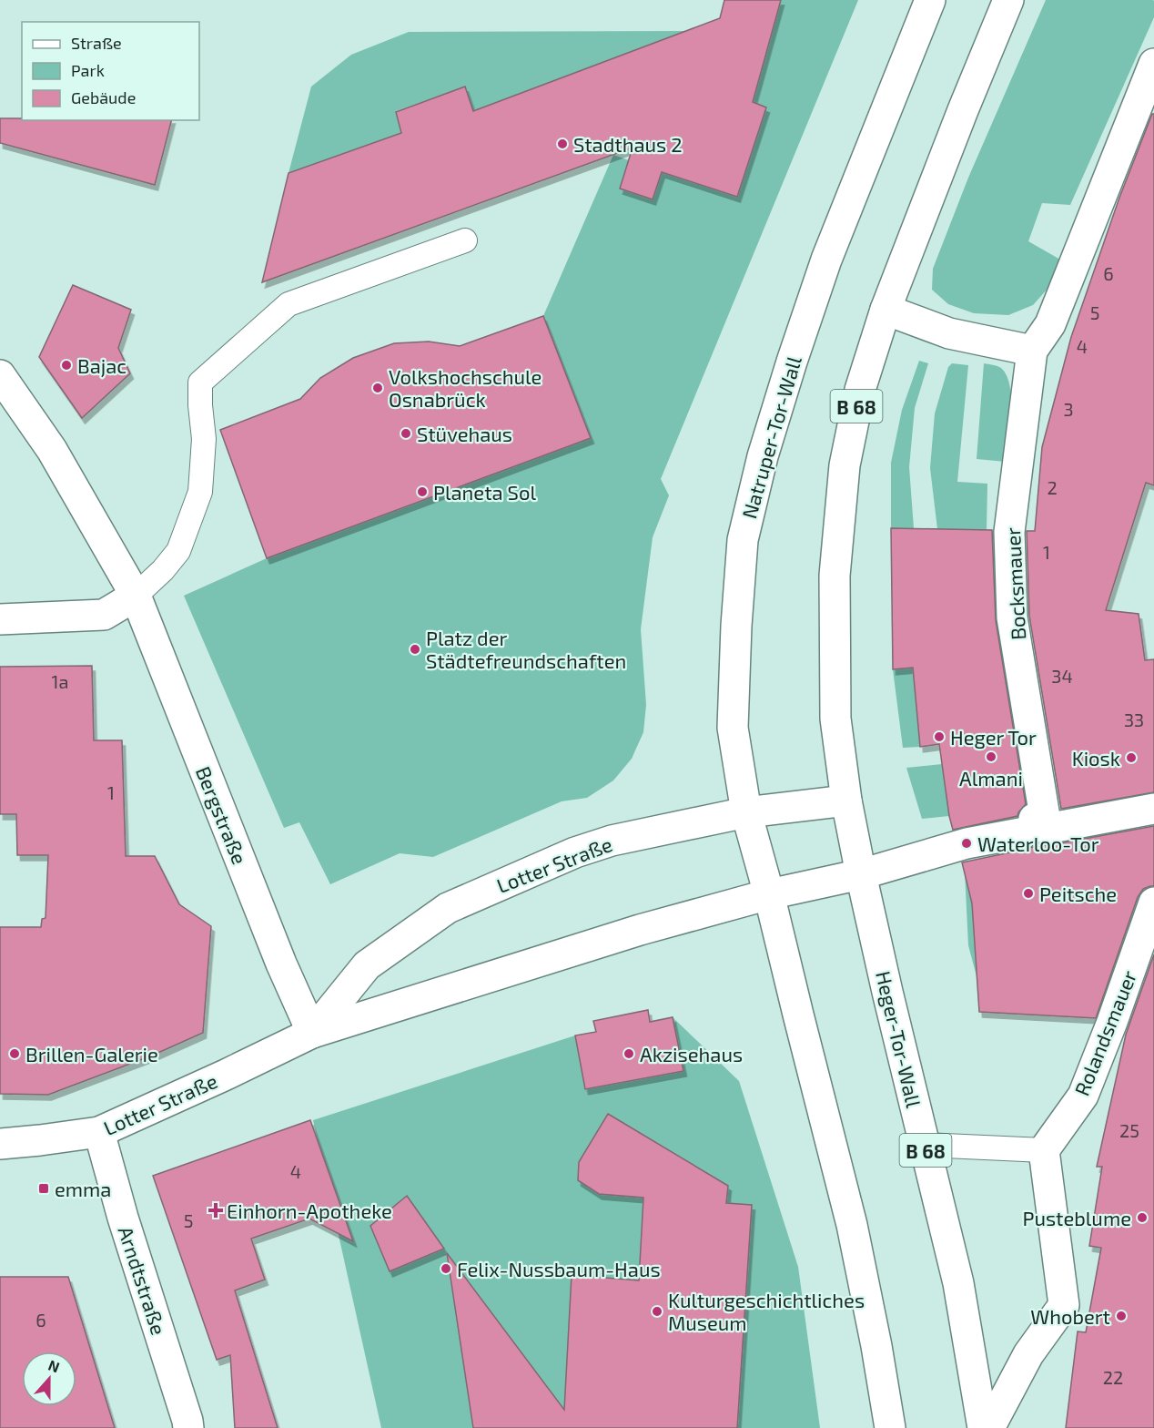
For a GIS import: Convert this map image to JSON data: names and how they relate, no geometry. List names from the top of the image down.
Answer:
{
  "streets": {
    "street": [
      "B 68",
      "Natruper-Tor-Wall",
      "Bocksmauer",
      "Bergstraße",
      "Lotter Straße",
      "Rolandsmauer",
      "Heger-Tor-Wall",
      "Arndtstraße"
    ]
  },
  "crossings": [
    ["B 68", "Lotter Straße"],
    ["B 68", "Heger-Tor-Wall"],
    ["Natruper-Tor-Wall", "Lotter Straße"],
    ["Bocksmauer", "Lotter Straße"],
    ["Bergstraße", "Lotter Straße"],
    ["Lotter Straße", "Heger-Tor-Wall"],
    ["Lotter Straße", "Arndtstraße"]
  ],
  "places": {
    "other": [
      "Stadthaus 2",
      "Bajac",
      "Volkshochschule Osnabrück",
      "Stüvehaus",
      "Planeta Sol",
      "Platz der Städtefreundschaften",
      "Heger Tor",
      "Almani",
      "Kiosk",
      "Waterloo-Tor",
      "Peitsche",
      "Brillen-Galerie",
      "Akzisehaus",
      "Pusteblume",
      "Felix-Nussbaum-Haus",
      "Kulturgeschichtliches Museum",
      "Whobert"
    ],
    "transit": ["emma"],
    "health": ["Einhorn-Apotheke"]
  },
  "house_numbers": [
    "6",
    "5",
    "4",
    "3",
    "2",
    "1",
    "34",
    "1a",
    "33",
    "1",
    "25",
    "4",
    "5",
    "6",
    "22"
  ],
  "legend": ["Straße", "Park", "Gebäude"],
  "north": "top"
}
